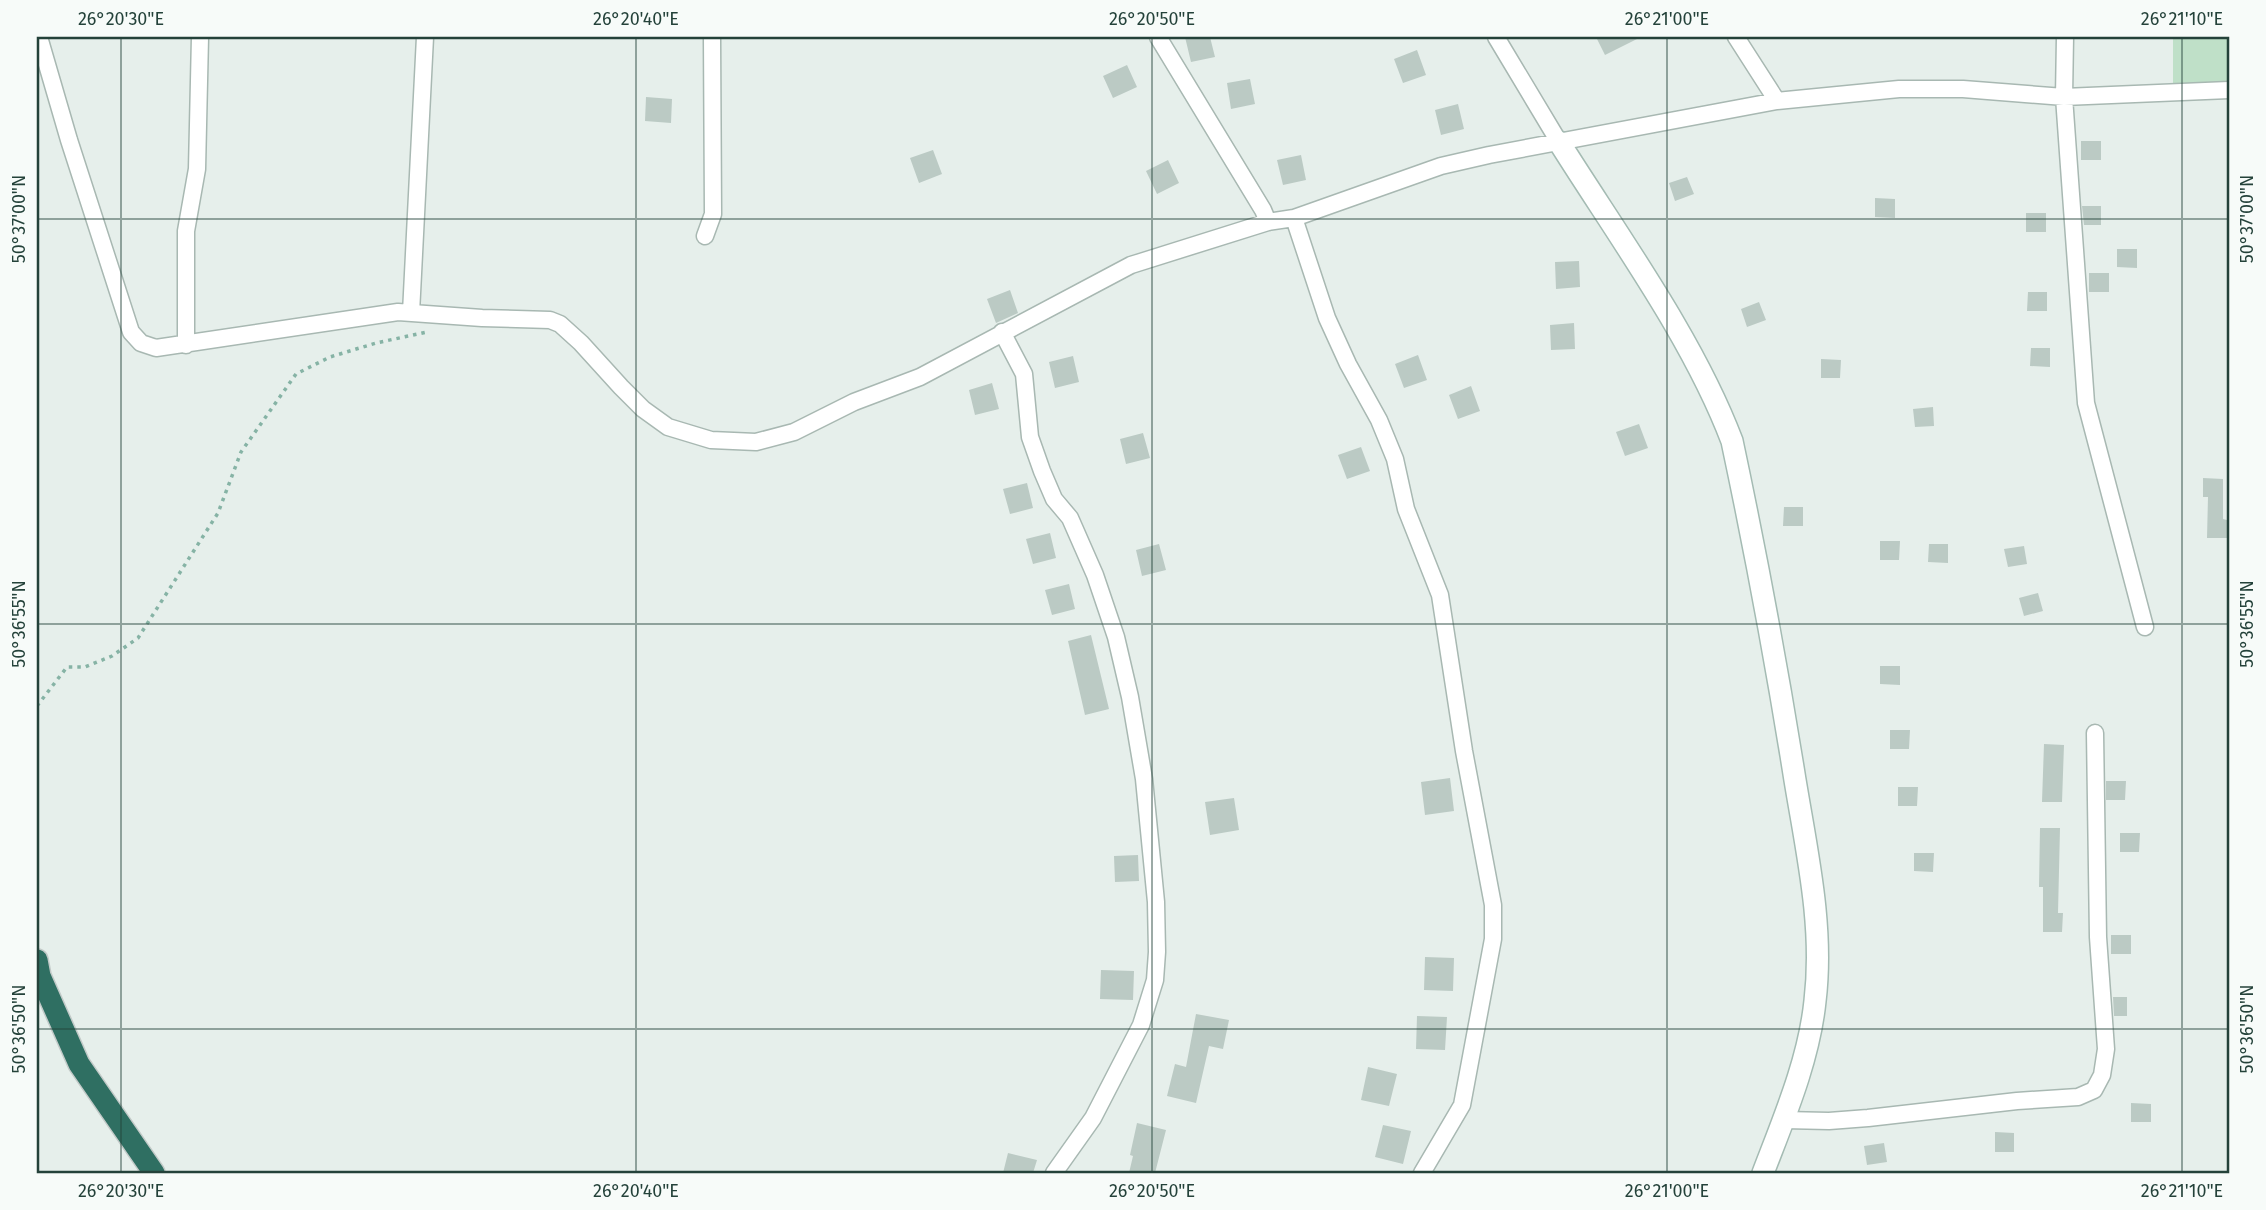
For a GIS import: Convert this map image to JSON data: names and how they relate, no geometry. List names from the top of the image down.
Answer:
{
  "coordinates": [
    "26°20'30\"E",
    "26°20'40\"E",
    "26°20'50\"E",
    "26°21'00\"E",
    "26°21'10\"E",
    "50°37'00\"N",
    "50°36'55\"N",
    "50°36'50\"N"
  ]
}
